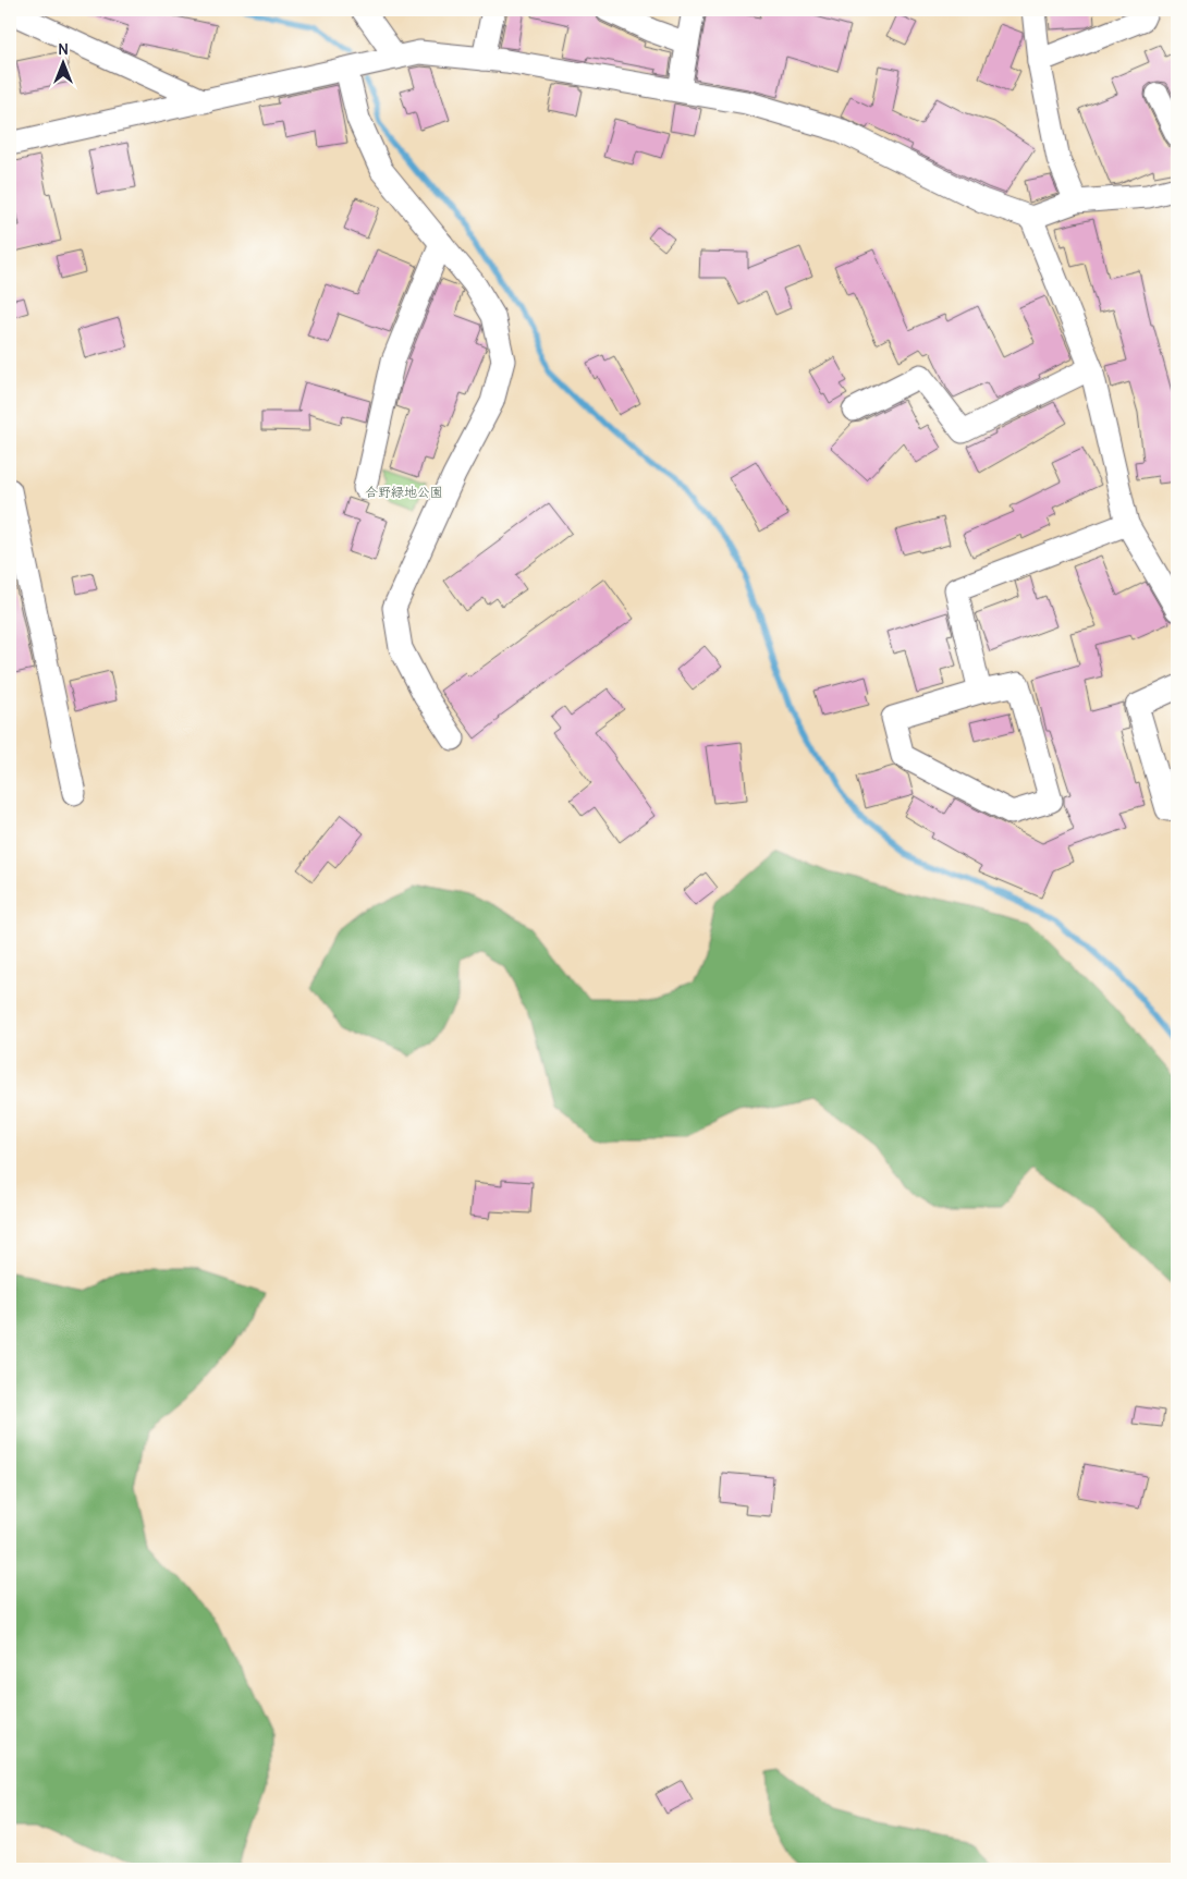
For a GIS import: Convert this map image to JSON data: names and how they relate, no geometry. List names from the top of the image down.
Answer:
{
  "parks": ["合野緑地公園"],
  "north": "top"
}
